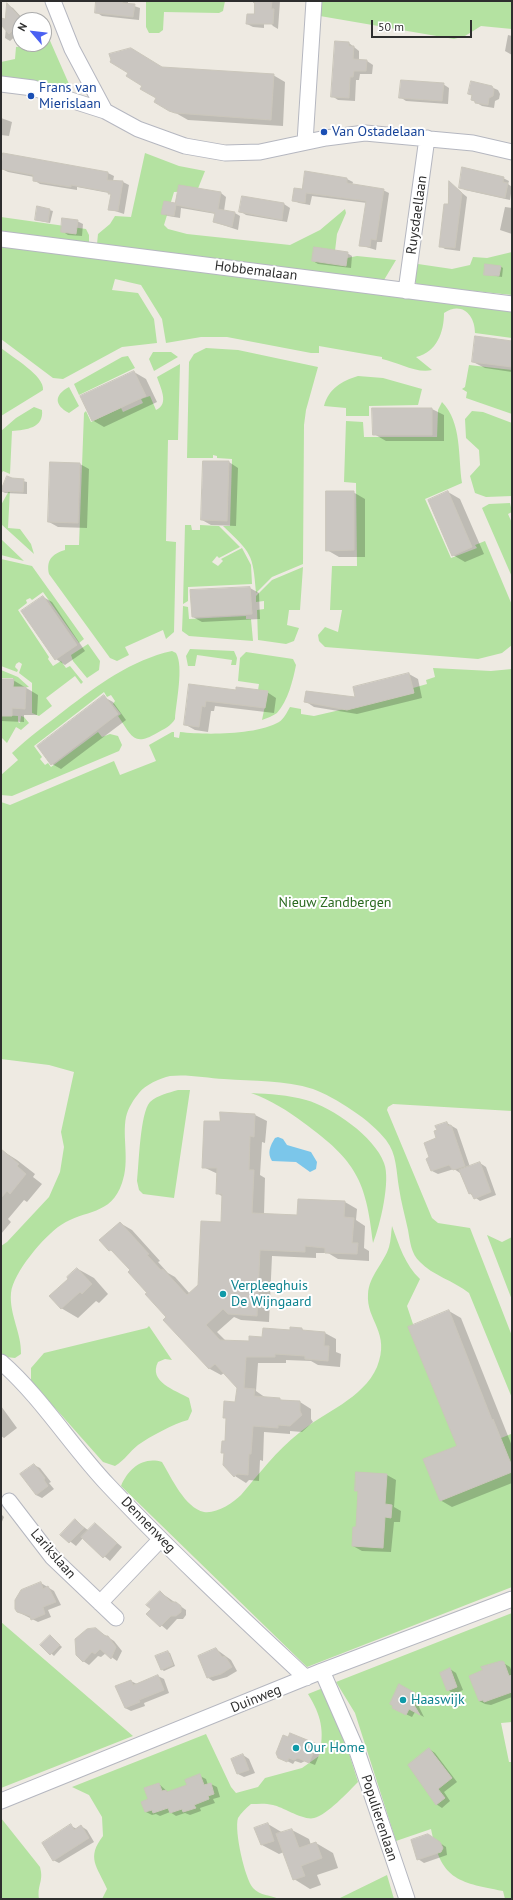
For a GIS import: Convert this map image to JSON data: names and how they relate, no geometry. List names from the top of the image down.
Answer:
{
  "streets": {
    "street": [
      "Ruysdaellaan",
      "Hobbemalaan",
      "Dennenweg",
      "Larikslaan",
      "Duinweg",
      "Populierenlaan"
    ]
  },
  "crossings": [
    ["Ruysdaellaan", "Hobbemalaan"],
    ["Dennenweg", "Duinweg"],
    ["Duinweg", "Populierenlaan"]
  ],
  "parks": ["Nieuw Zandbergen"],
  "places": [
    "Frans van Mierislaan",
    "Van Ostadelaan",
    "Verpleeghuis De Wijngaard",
    "Haaswijk",
    "Our Home"
  ],
  "scale_bar": "50 m",
  "north": "top left"
}
